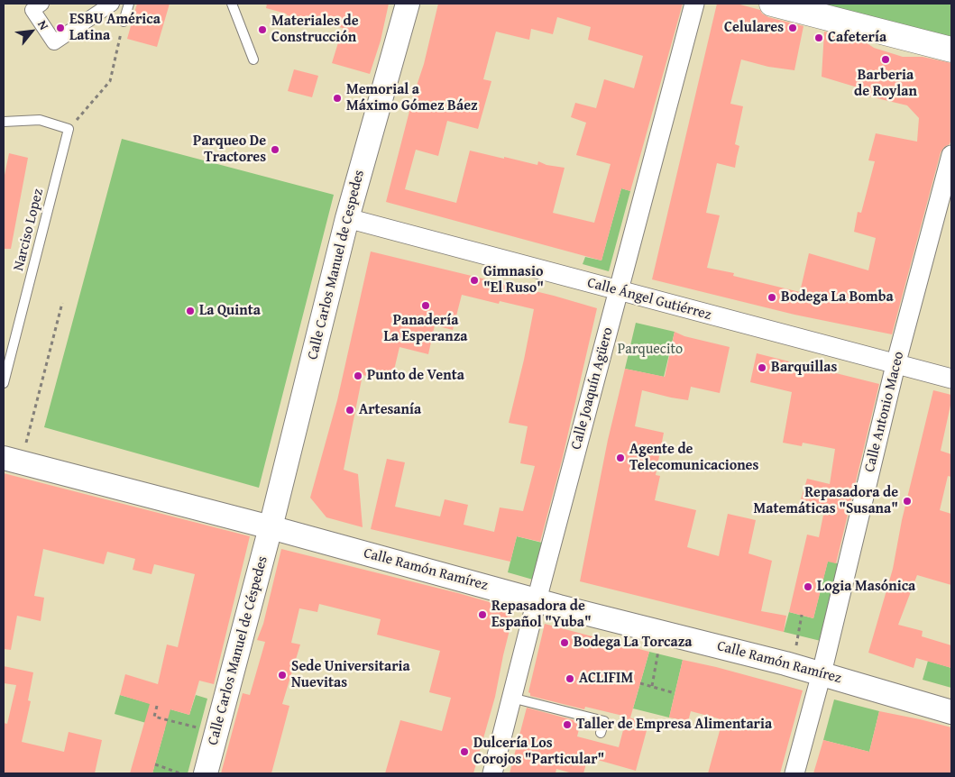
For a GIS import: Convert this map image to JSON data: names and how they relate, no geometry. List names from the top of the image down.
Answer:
{
  "streets": {
    "street": [
      "Calle Carlos Manuel de Cespedes",
      "Calle Ángel Gutiérrez",
      "Calle Joaquín Agüero",
      "Calle Antonio Maceo",
      "Calle Ramón Ramírez",
      "Calle Carlos Manuel de Céspedes"
    ],
    "lane": ["Narciso Lopez"]
  },
  "crossings": [
    ["Calle Carlos Manuel de Cespedes", "Calle Ángel Gutiérrez"],
    ["Calle Carlos Manuel de Cespedes", "Calle Ramón Ramírez"],
    ["Calle Carlos Manuel de Cespedes", "Calle Carlos Manuel de Céspedes"],
    ["Calle Ángel Gutiérrez", "Calle Joaquín Agüero"],
    ["Calle Ángel Gutiérrez", "Calle Antonio Maceo"],
    ["Calle Joaquín Agüero", "Calle Ramón Ramírez"],
    ["Calle Antonio Maceo", "Calle Ramón Ramírez"],
    ["Calle Ramón Ramírez", "Calle Carlos Manuel de Céspedes"]
  ],
  "parks": ["Parquecito"],
  "places": [
    "ESBU América Latina",
    "Celulares",
    "Materiales de Construcción",
    "Cafetería",
    "Barberia de Roylan",
    "Memorial a Máximo Gómez Báez",
    "Parqueo De Tractores",
    "Gimnasio \"El Ruso\"",
    "Bodega La Bomba",
    "Panadería La Esperanza",
    "La Quinta",
    "Barquillas",
    "Punto de Venta",
    "Artesanía",
    "Agente de Telecomunicaciones",
    "Repasadora de Matemáticas \"Susana\"",
    "Logia Masónica",
    "Repasadora de Español \"Yuba\"",
    "Bodega La Torcaza",
    "Sede Universitaria Nuevitas",
    "ACLIFIM",
    "Taller de Empresa Alimentaria",
    "Dulcería Los Corojos \"Particular\""
  ],
  "north": "top right"
}
